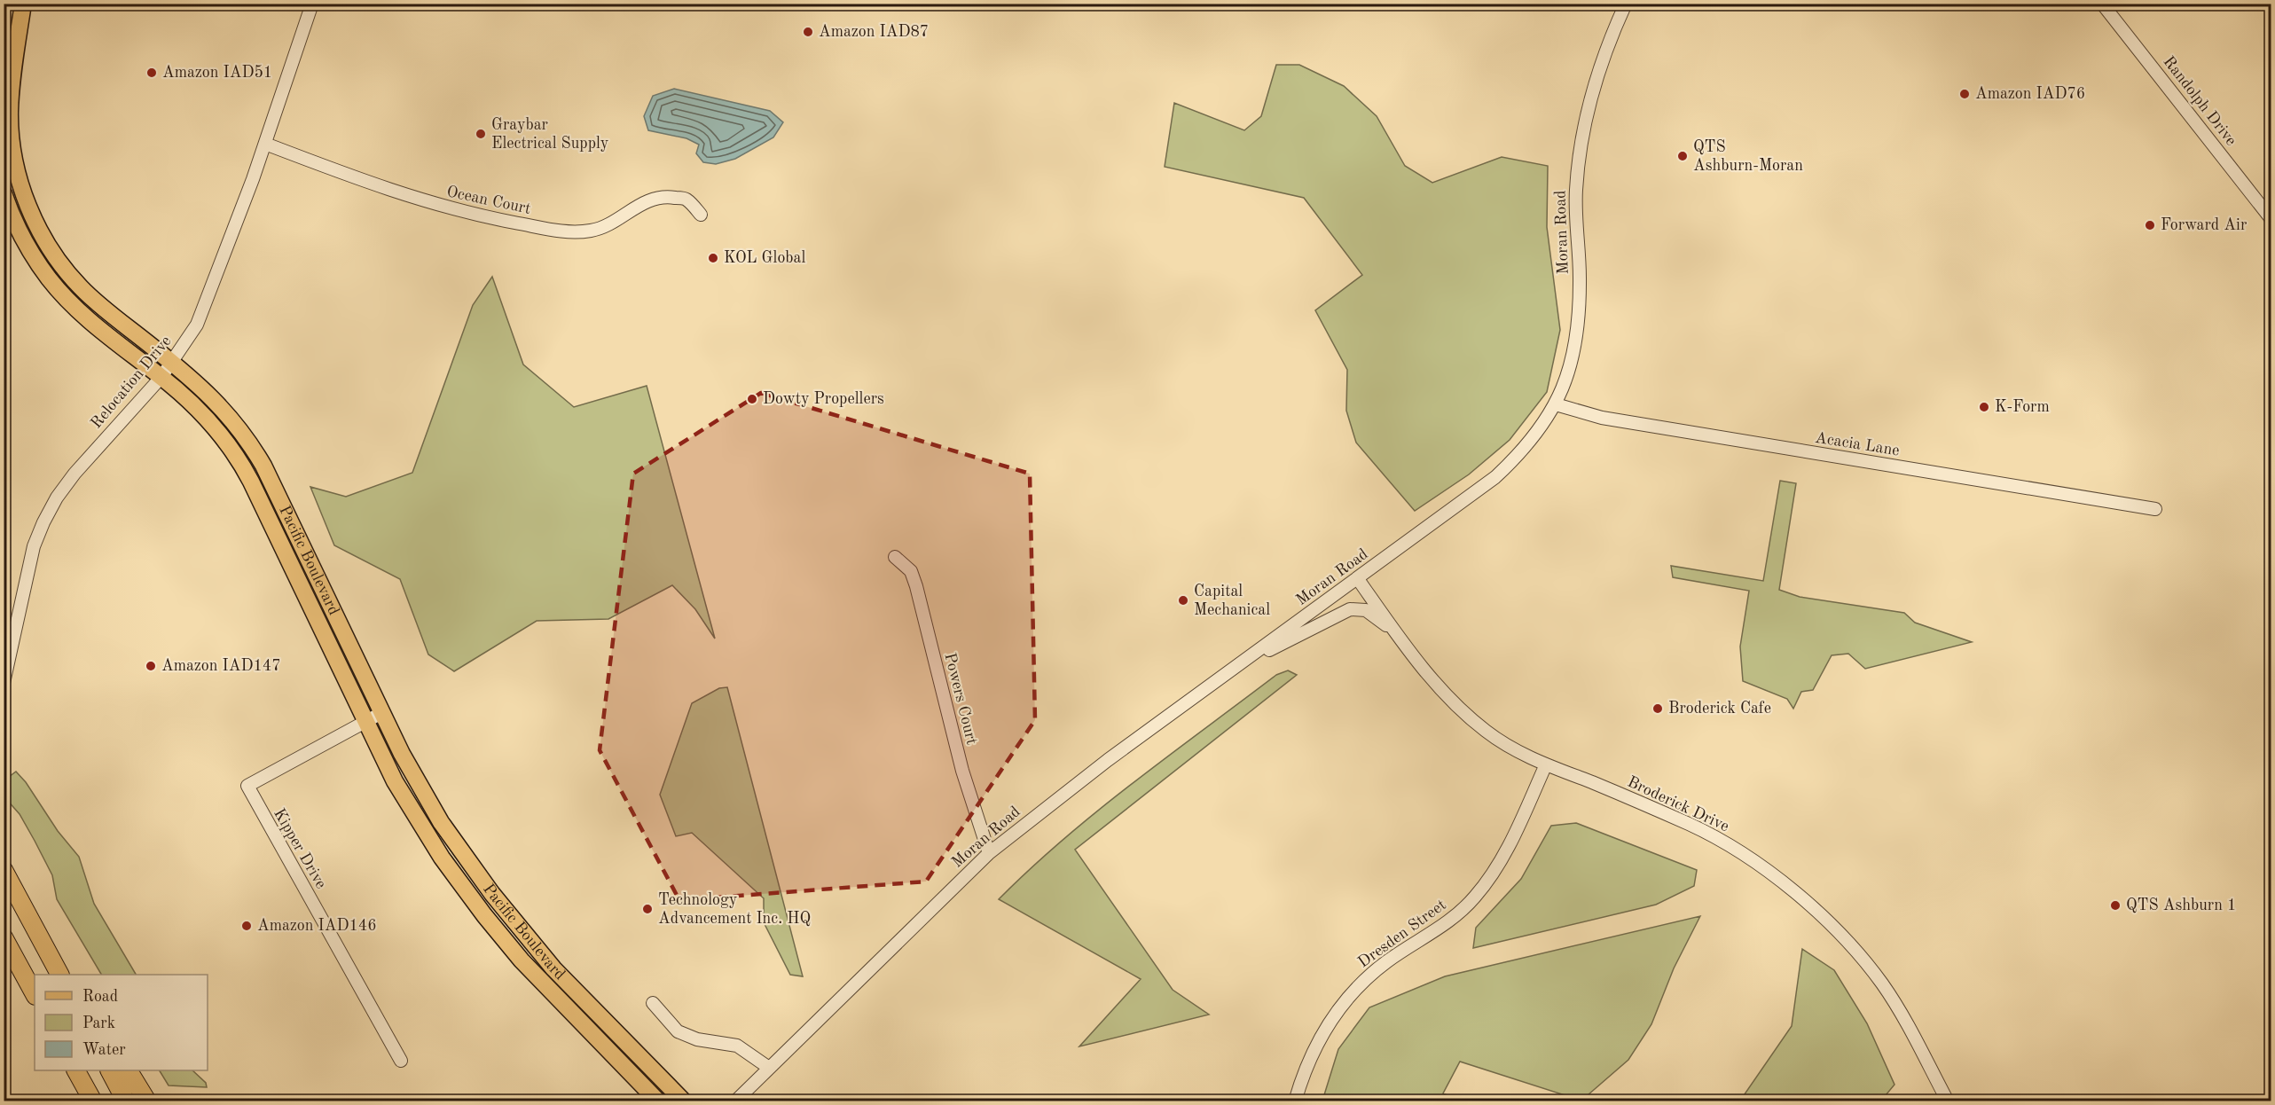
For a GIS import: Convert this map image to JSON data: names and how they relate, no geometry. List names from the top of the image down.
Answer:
{
  "streets": {
    "main road": ["Pacific Boulevard"],
    "street": [
      "Randolph Drive",
      "Ocean Court",
      "Moran Road",
      "Relocation Drive",
      "Acacia Lane",
      "Powers Court",
      "Broderick Drive",
      "Kipper Drive",
      "Dresden Street"
    ]
  },
  "crossings": [
    ["Ocean Court", "Relocation Drive"],
    ["Moran Road", "Acacia Lane"],
    ["Moran Road", "Powers Court"],
    ["Moran Road", "Broderick Drive"],
    ["Relocation Drive", "Pacific Boulevard"],
    ["Pacific Boulevard", "Kipper Drive"],
    ["Broderick Drive", "Dresden Street"]
  ],
  "places": [
    "Amazon IAD87",
    "Amazon IAD51",
    "Amazon IAD76",
    "Graybar Electrical Supply",
    "QTS Ashburn-Moran",
    "Forward Air",
    "KOL Global",
    "Dowty Propellers",
    "K-Form",
    "Capital Mechanical",
    "Amazon IAD147",
    "Broderick Cafe",
    "QTS Ashburn 1",
    "Technology Advancement Inc. HQ",
    "Amazon IAD146"
  ],
  "legend": ["Road", "Park", "Water"]
}
